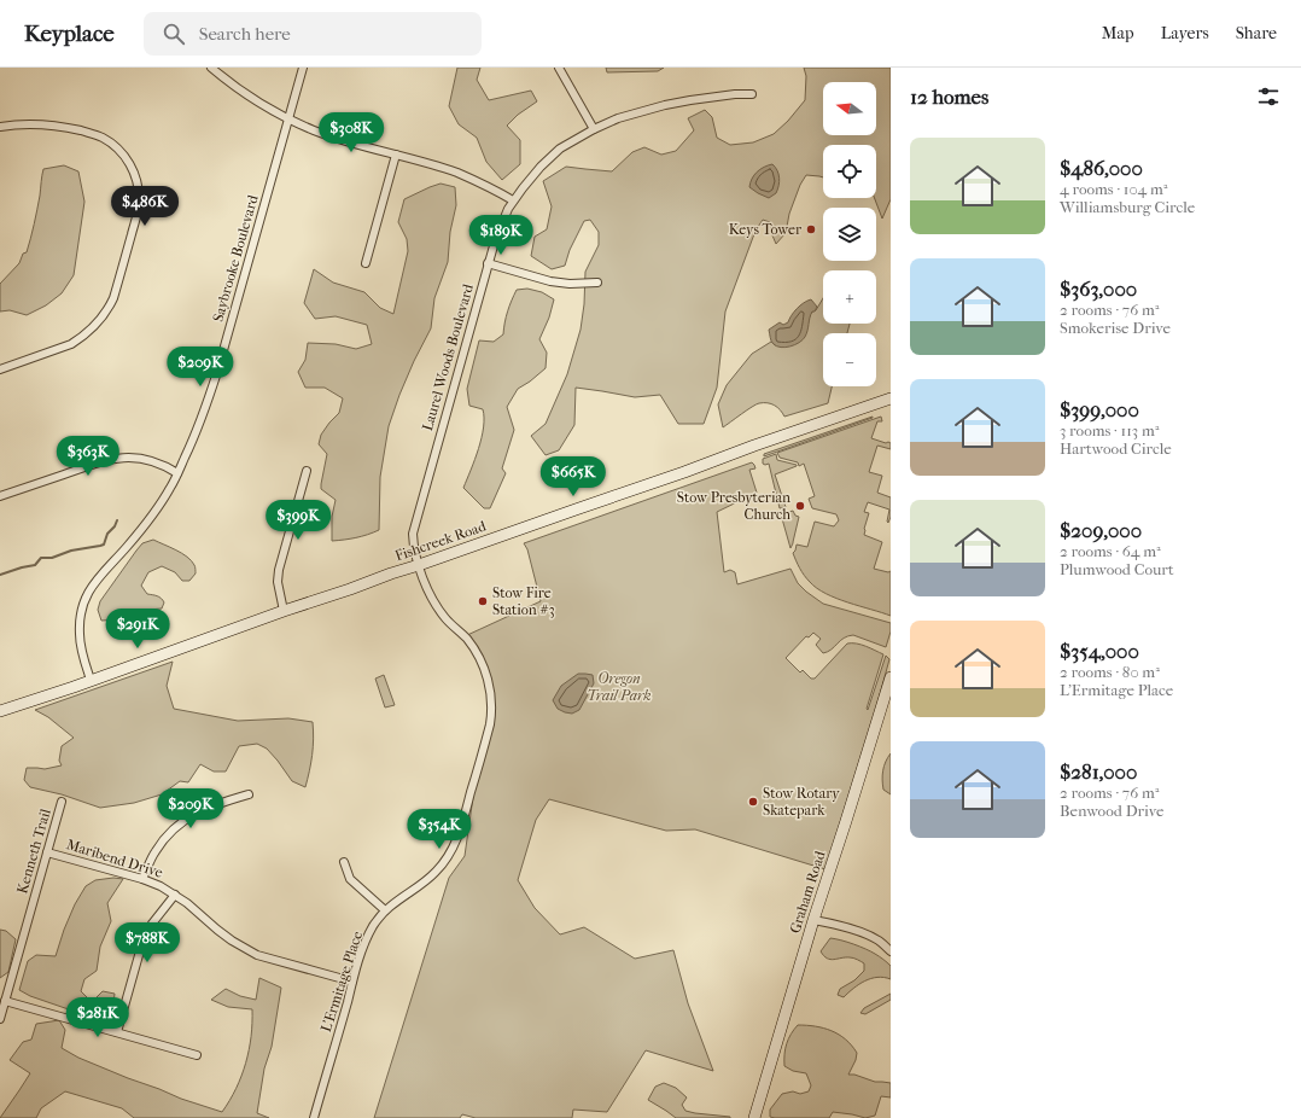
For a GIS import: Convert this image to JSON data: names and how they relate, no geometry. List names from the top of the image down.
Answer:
{
  "streets": {
    "main road": ["Fishcreek Road", "Graham Road"],
    "street": [
      "Saybrooke Boulevard",
      "Laurel Woods Boulevard",
      "Kenneth Trail",
      "Maribend Drive",
      "L'Ermitage Place"
    ]
  },
  "crossings": [
    ["Saybrooke Boulevard", "Fishcreek Road"],
    ["Laurel Woods Boulevard", "Fishcreek Road"],
    ["Laurel Woods Boulevard", "L'Ermitage Place"],
    ["Fishcreek Road", "L'Ermitage Place"],
    ["Kenneth Trail", "Maribend Drive"],
    ["Maribend Drive", "L'Ermitage Place"]
  ],
  "parks": ["Oregon Trail Park"],
  "places": [
    "Keys Tower",
    "Stow Presbyterian Church",
    "Stow Fire Station #3",
    "Stow Rotary Skatepark"
  ],
  "north": "left",
  "page": {
    "header": "Keyplace",
    "search": "Search here",
    "nav": ["Map", "Layers", "Share"],
    "heading": "12 homes",
    "map_buttons": ["+", "−"],
    "price": [
      "$308K",
      "$486K",
      "$189K",
      "$209K",
      "$363K",
      "$665K",
      "$399K",
      "$291K",
      "$209K",
      "$354K",
      "$788K",
      "$281K"
    ],
    "list": [
      {
        "name": "$486,000",
        "note": "4 rooms · 104 m² · Williamsburg Circle"
      },
      {
        "name": "$363,000",
        "note": "2 rooms · 76 m² · Smokerise Drive"
      },
      {
        "name": "$399,000",
        "note": "3 rooms · 113 m² · Hartwood Circle"
      },
      {
        "name": "$209,000",
        "note": "2 rooms · 64 m² · Plumwood Court"
      },
      {
        "name": "$354,000",
        "note": "2 rooms · 80 m² · L'Ermitage Place"
      },
      {
        "name": "$281,000",
        "note": "2 rooms · 76 m² · Benwood Drive"
      }
    ]
  }
}
